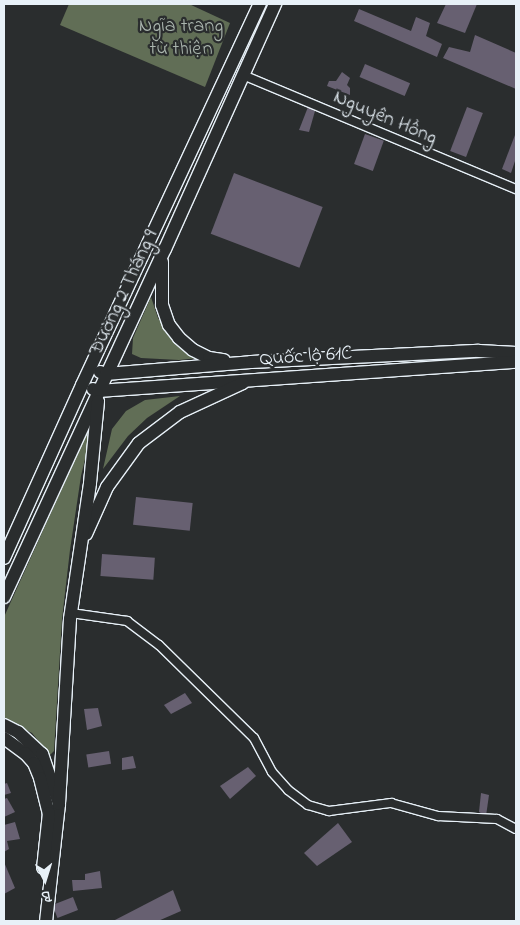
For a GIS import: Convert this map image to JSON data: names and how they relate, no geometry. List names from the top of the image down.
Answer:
{
  "streets": {
    "highway": ["Đường 2 Tháng 9", "Quốc lộ 61C"],
    "street": ["Nguyên Hồng"]
  },
  "crossings": [
    ["Nguyên Hồng", "Đường 2 Tháng 9"],
    ["Đường 2 Tháng 9", "Quốc lộ 61C"]
  ],
  "parks": ["Ngĩa trang từ thiện"],
  "north": "bottom"
}
